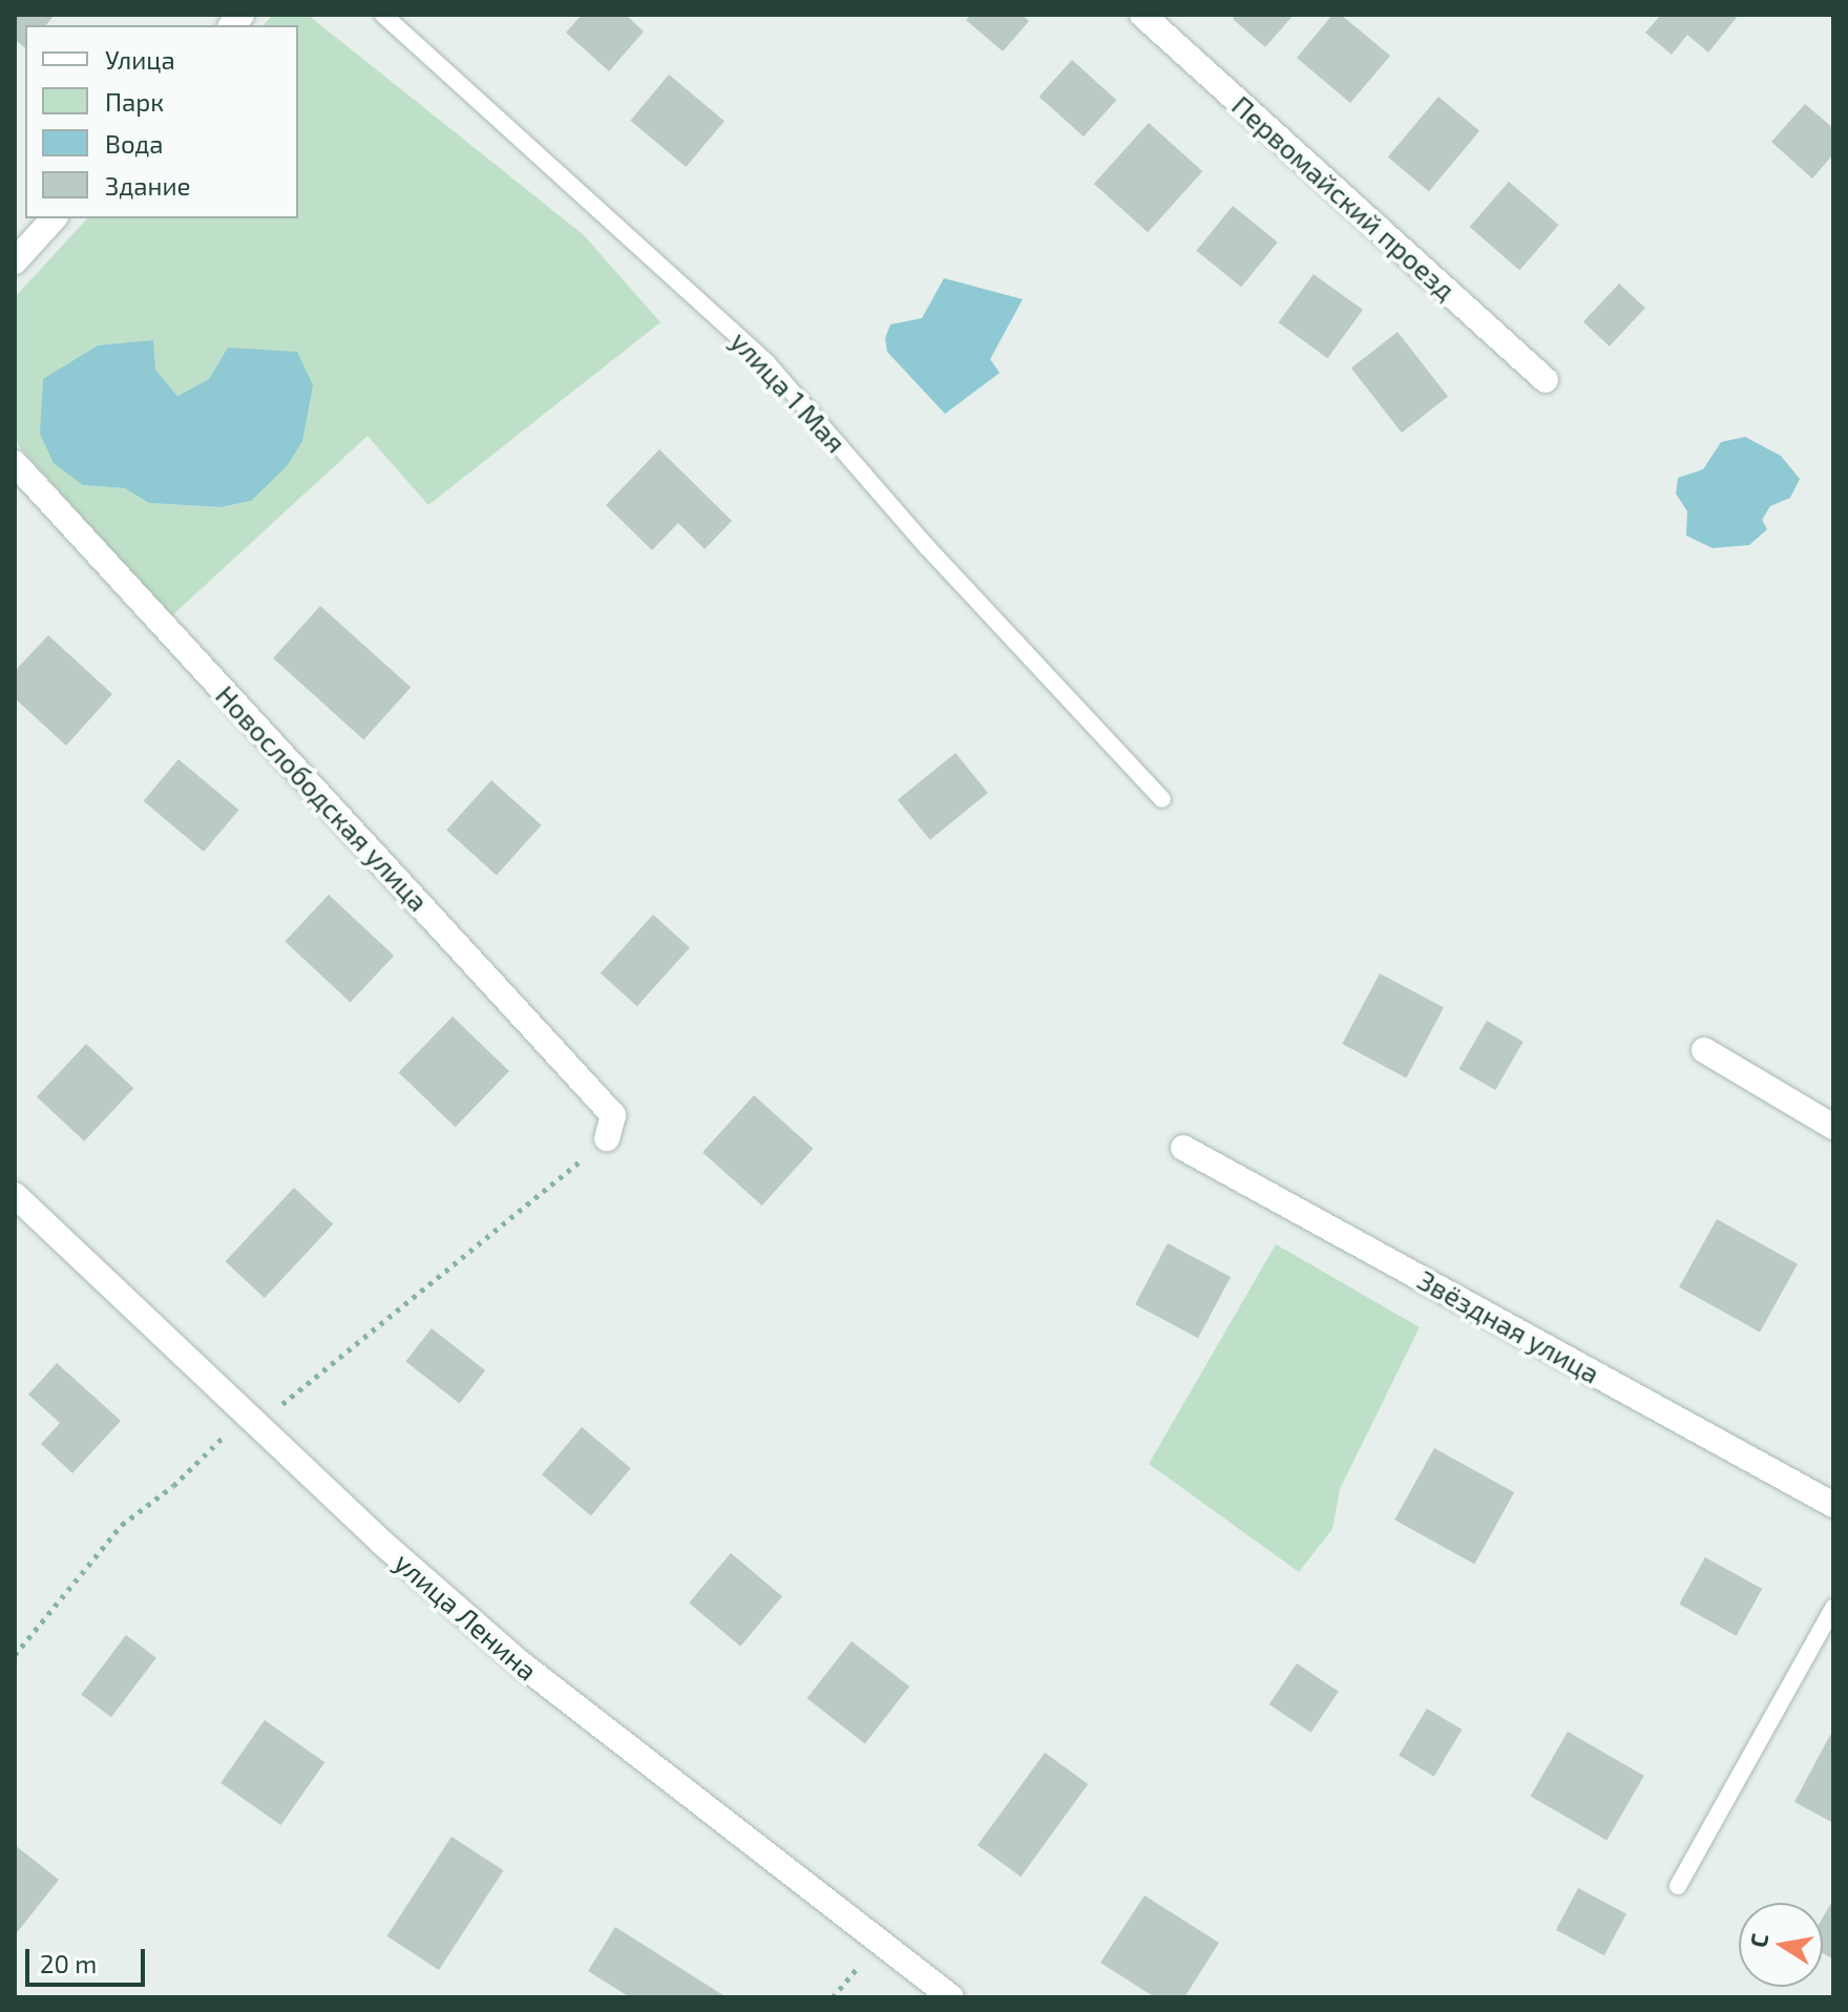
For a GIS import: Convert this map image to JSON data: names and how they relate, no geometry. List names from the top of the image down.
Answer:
{
  "streets": {
    "street": [
      "Первомайский проезд",
      "Новослободская улица",
      "Звёздная улица",
      "улица Ленина"
    ],
    "lane": ["улица 1 Мая"]
  },
  "legend": [
    "Улица",
    "Парк",
    "Вода",
    "Здание"
  ],
  "scale_bar": "20 m",
  "north": "left"
}
